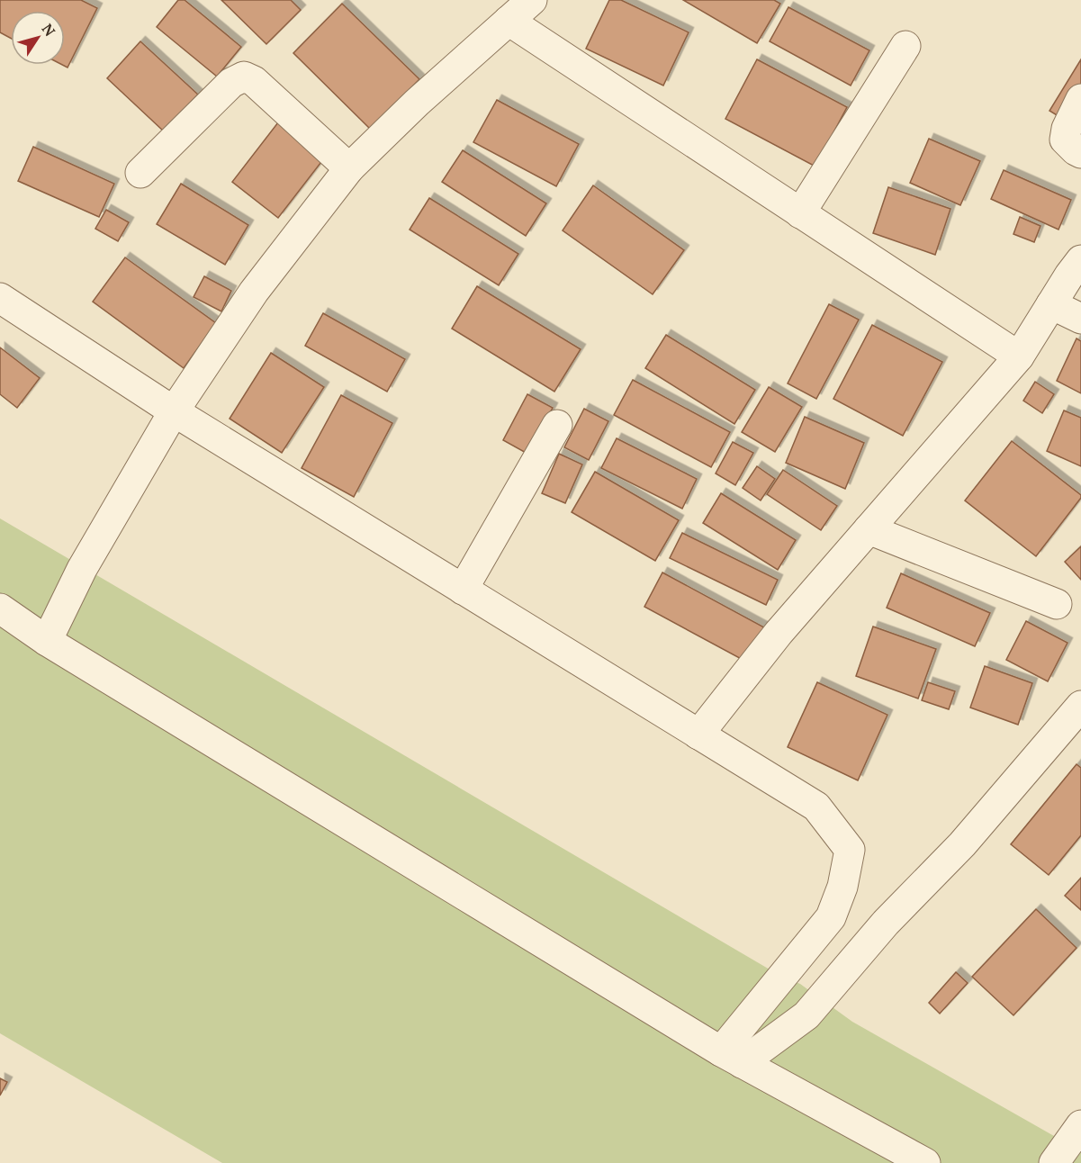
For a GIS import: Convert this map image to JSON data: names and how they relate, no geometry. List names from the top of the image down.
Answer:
{
  "north": "top right"
}
